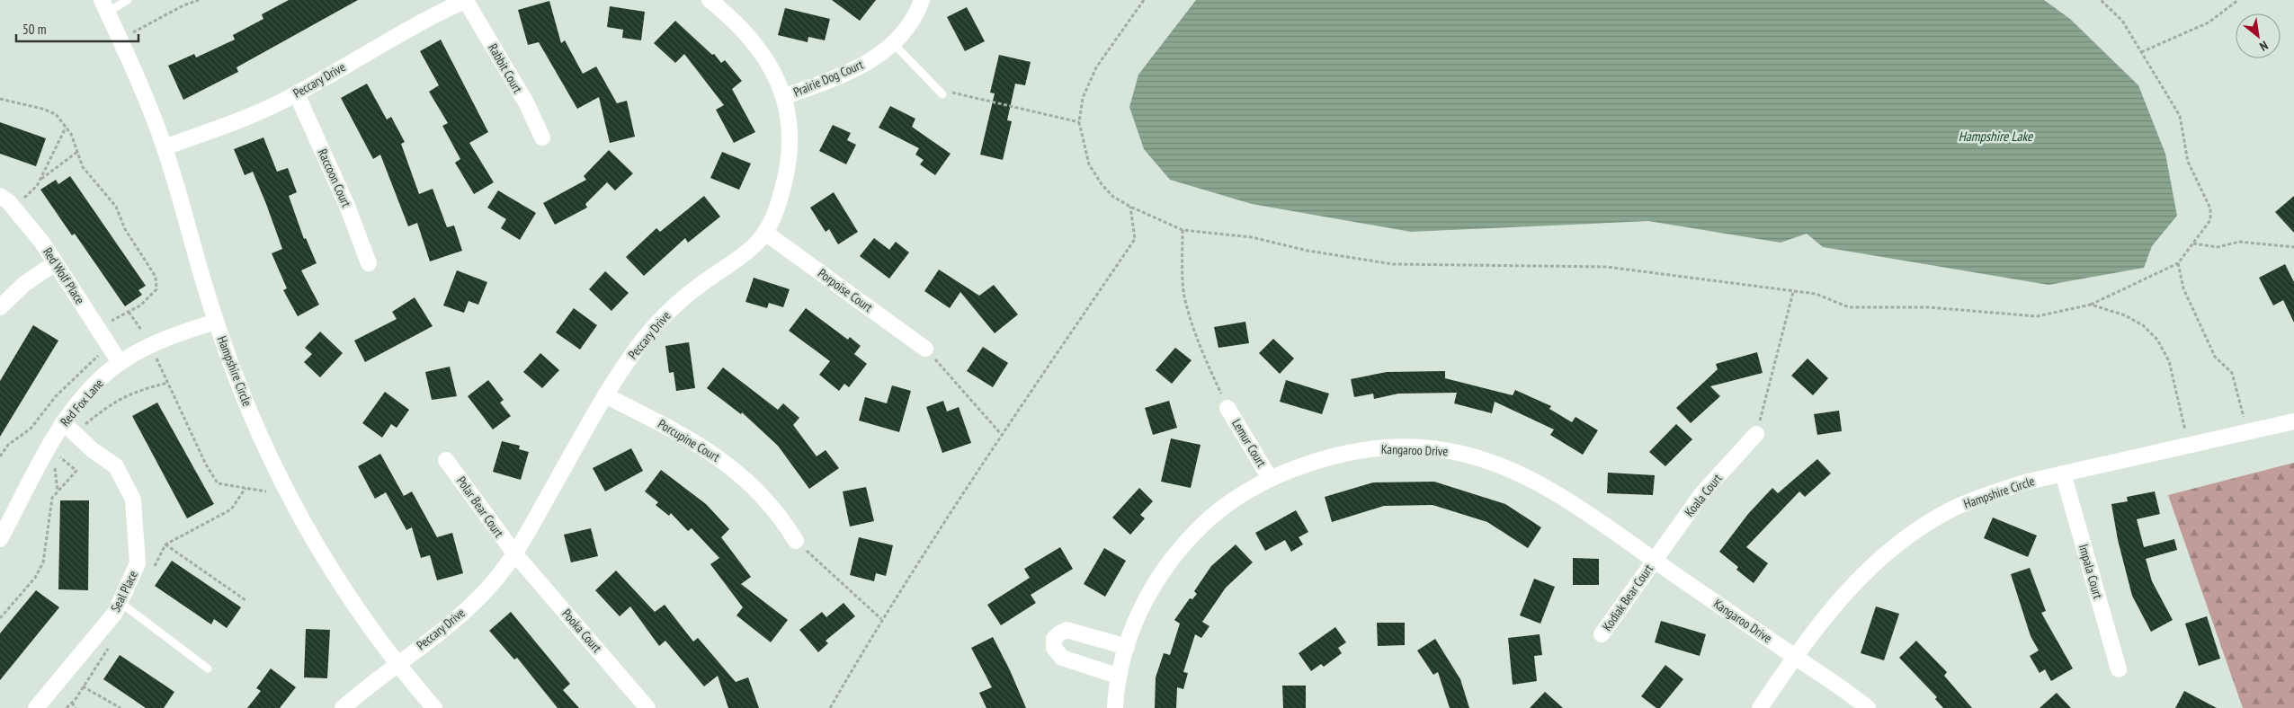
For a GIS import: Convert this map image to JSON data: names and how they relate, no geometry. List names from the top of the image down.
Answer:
{
  "streets": {
    "street": [
      "Rabbit Court",
      "Prairie Dog Court",
      "Peccary Drive",
      "Raccoon Court",
      "Red Wolf Place",
      "Porpoise Court",
      "Hampshire Circle",
      "Red Fox Lane",
      "Porcupine Court",
      "Lemur Court",
      "Kangaroo Drive",
      "Koala Court",
      "Polar Bear Court",
      "Impala Court",
      "Seal Place",
      "Kodiak Bear Court",
      "Pooka Court"
    ]
  },
  "crossings": [
    ["Rabbit Court", "Peccary Drive"],
    ["Prairie Dog Court", "Peccary Drive"],
    ["Peccary Drive", "Raccoon Court"],
    ["Peccary Drive", "Porpoise Court"],
    ["Peccary Drive", "Hampshire Circle"],
    ["Peccary Drive", "Porcupine Court"],
    ["Peccary Drive", "Polar Bear Court"],
    ["Peccary Drive", "Pooka Court"],
    ["Red Wolf Place", "Red Fox Lane"],
    ["Hampshire Circle", "Red Fox Lane"],
    ["Hampshire Circle", "Kangaroo Drive"],
    ["Hampshire Circle", "Impala Court"],
    ["Red Fox Lane", "Seal Place"],
    ["Lemur Court", "Kangaroo Drive"],
    ["Kangaroo Drive", "Koala Court"],
    ["Kangaroo Drive", "Kodiak Bear Court"],
    ["Koala Court", "Kodiak Bear Court"],
    ["Polar Bear Court", "Pooka Court"]
  ],
  "water": ["Hampshire Lake"],
  "scale_bar": "50 m",
  "north": "bottom right"
}
